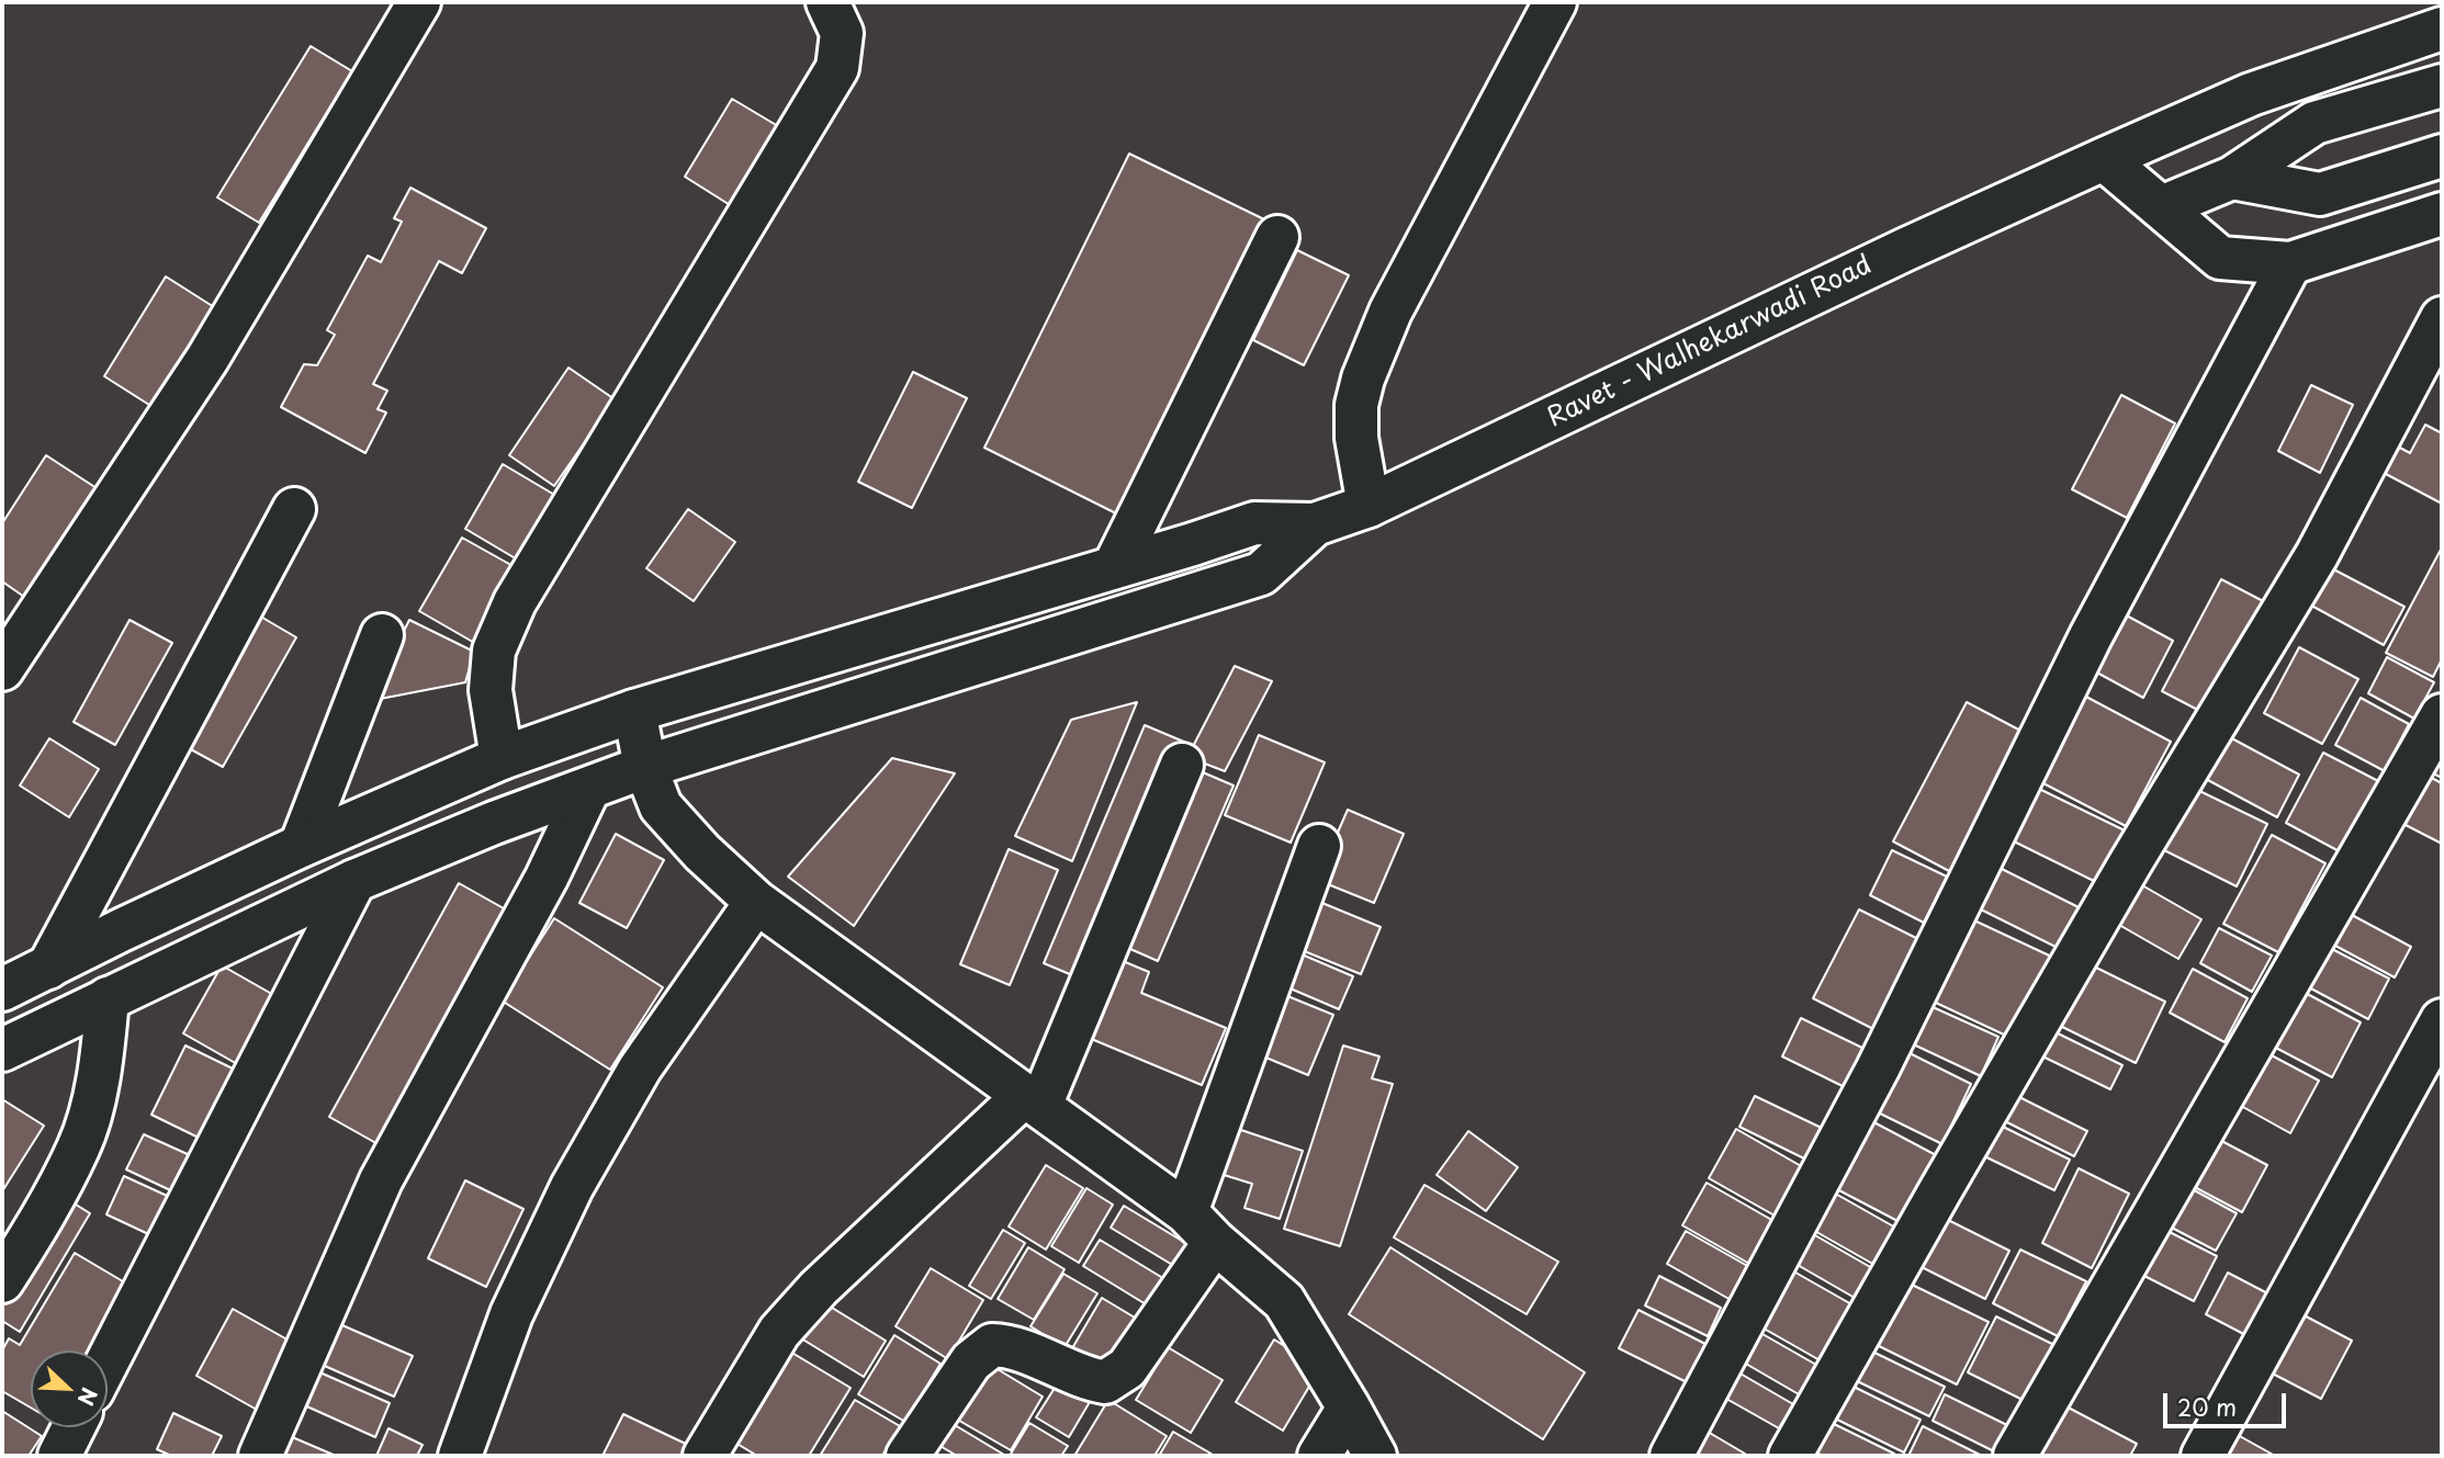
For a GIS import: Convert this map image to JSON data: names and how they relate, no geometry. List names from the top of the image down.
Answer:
{
  "streets": {
    "street": ["Ravet - Walhekarwadi Road"]
  },
  "scale_bar": "20 m",
  "north": "bottom right"
}
